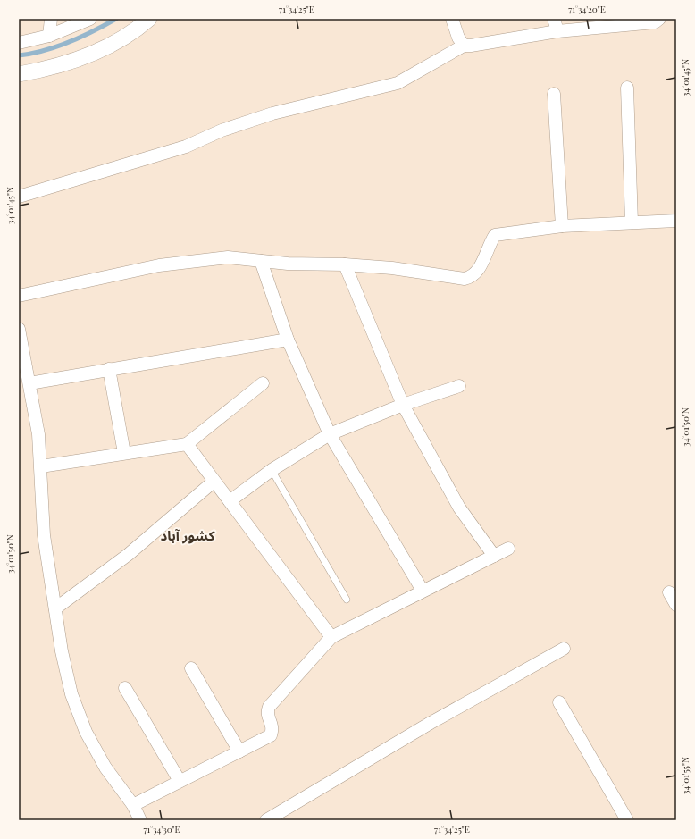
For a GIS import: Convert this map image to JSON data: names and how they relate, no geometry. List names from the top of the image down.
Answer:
{
  "districts": ["کشور آباد"],
  "coordinates": [
    "71°34'25\"E",
    "71°34'20\"E",
    "34°01'45\"N",
    "34°01'50\"N",
    "34°01'55\"N",
    "71°34'30\"E"
  ]
}
